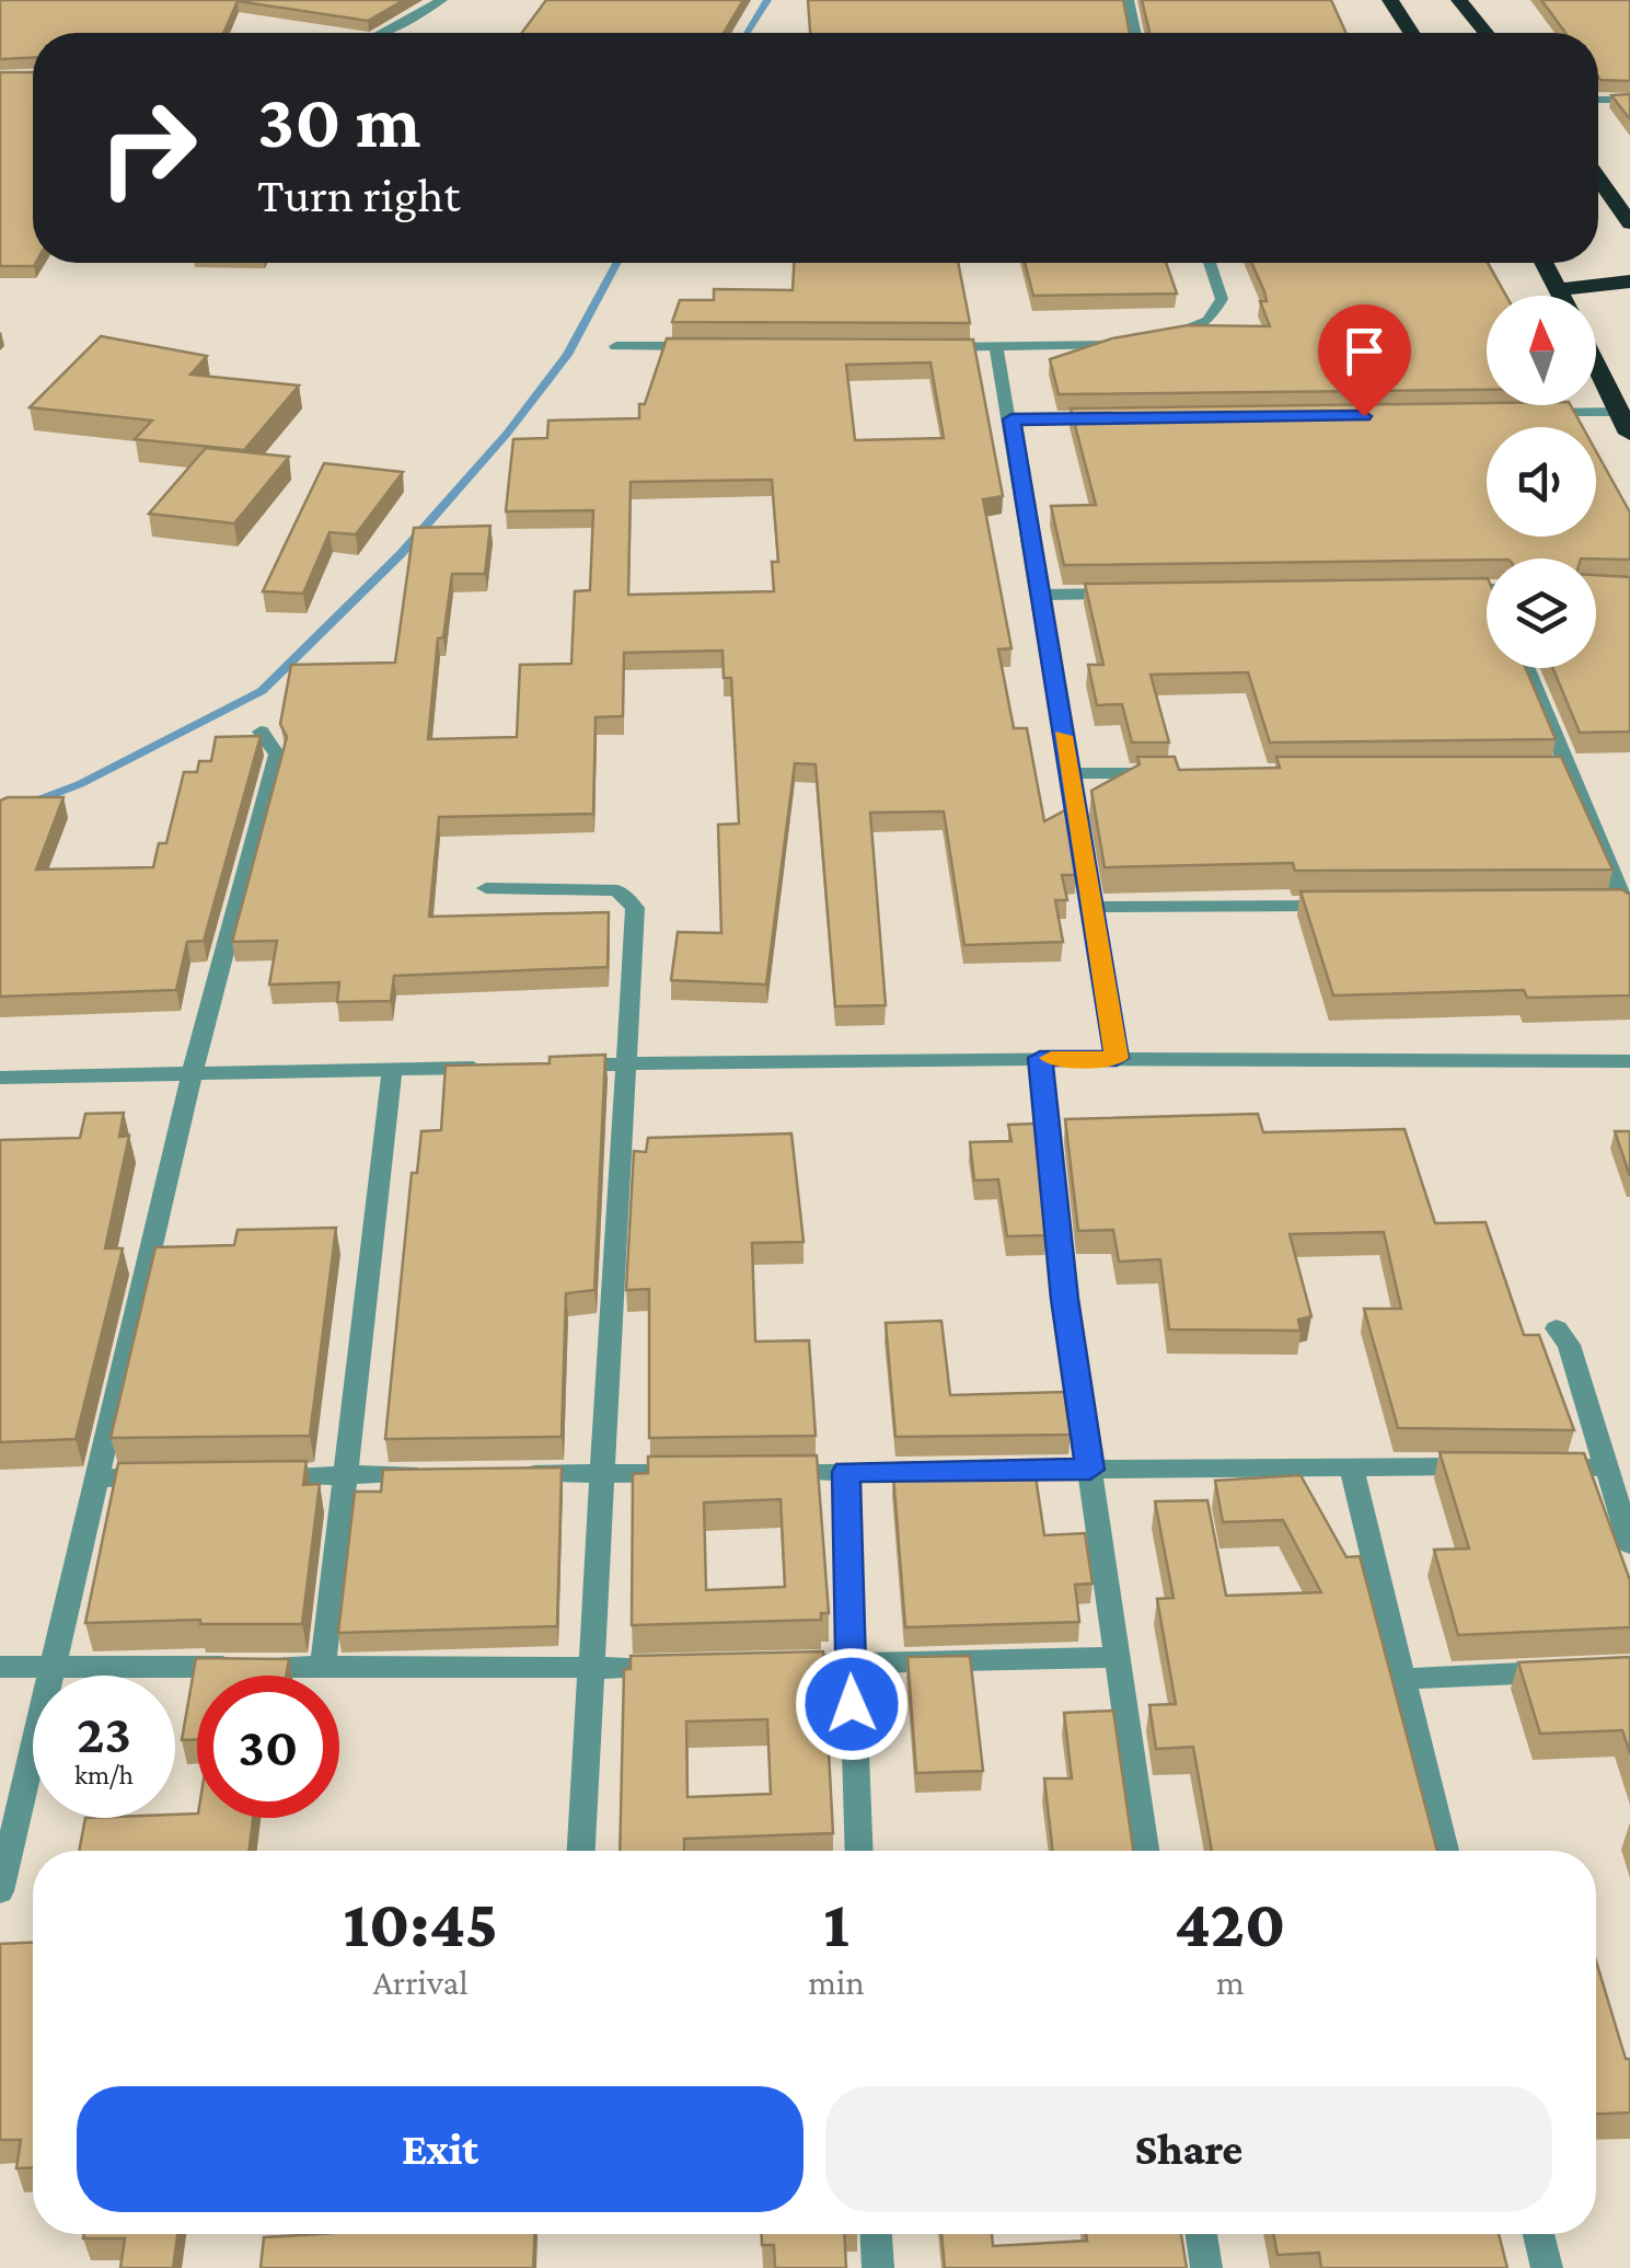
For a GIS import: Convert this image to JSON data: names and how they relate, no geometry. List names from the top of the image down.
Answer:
{
  "north": "top",
  "page": {
    "turn": ["30 m", "Turn right"],
    "speed": "23 km/h",
    "limit": "30",
    "eta": [
      "10:45",
      "Arrival",
      "1",
      "min",
      "420",
      "m"
    ],
    "buttons": ["Exit", "Share"]
  }
}
